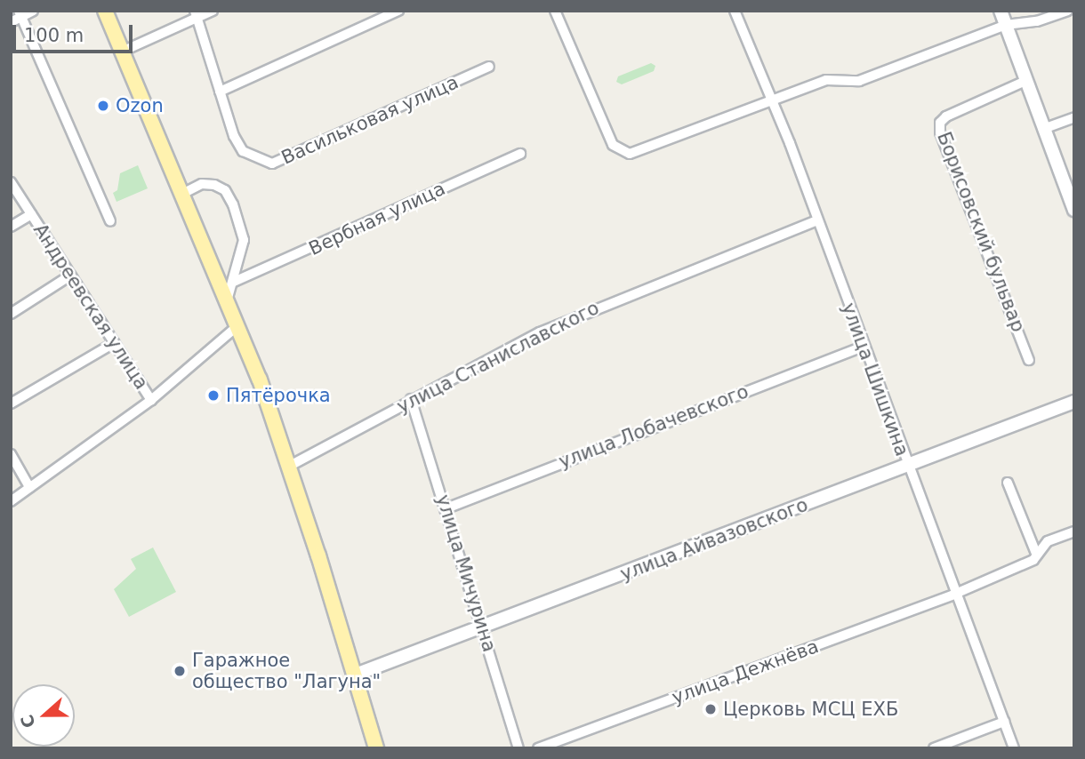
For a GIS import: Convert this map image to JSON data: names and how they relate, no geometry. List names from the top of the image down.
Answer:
{
  "streets": {
    "street": [
      "Васильковая улица",
      "Вербная улица",
      "Борисовский бульвар",
      "Андреевская улица",
      "улица Станиславского",
      "улица Шишкина",
      "улица Лобачевского",
      "улица Айвазовского",
      "улица Мичурина",
      "улица Дежнёва"
    ]
  },
  "crossings": [
    ["улица Станиславского", "улица Шишкина"],
    ["улица Станиславского", "улица Мичурина"],
    ["улица Шишкина", "улица Лобачевского"],
    ["улица Шишкина", "улица Айвазовского"],
    ["улица Шишкина", "улица Дежнёва"],
    ["улица Лобачевского", "улица Мичурина"],
    ["улица Айвазовского", "улица Мичурина"]
  ],
  "places": [
    "Ozon",
    "Пятёрочка",
    "Гаражное общество \"Лагуна\"",
    "Церковь МСЦ ЕХБ"
  ],
  "scale_bar": "100 m",
  "north": "left"
}
